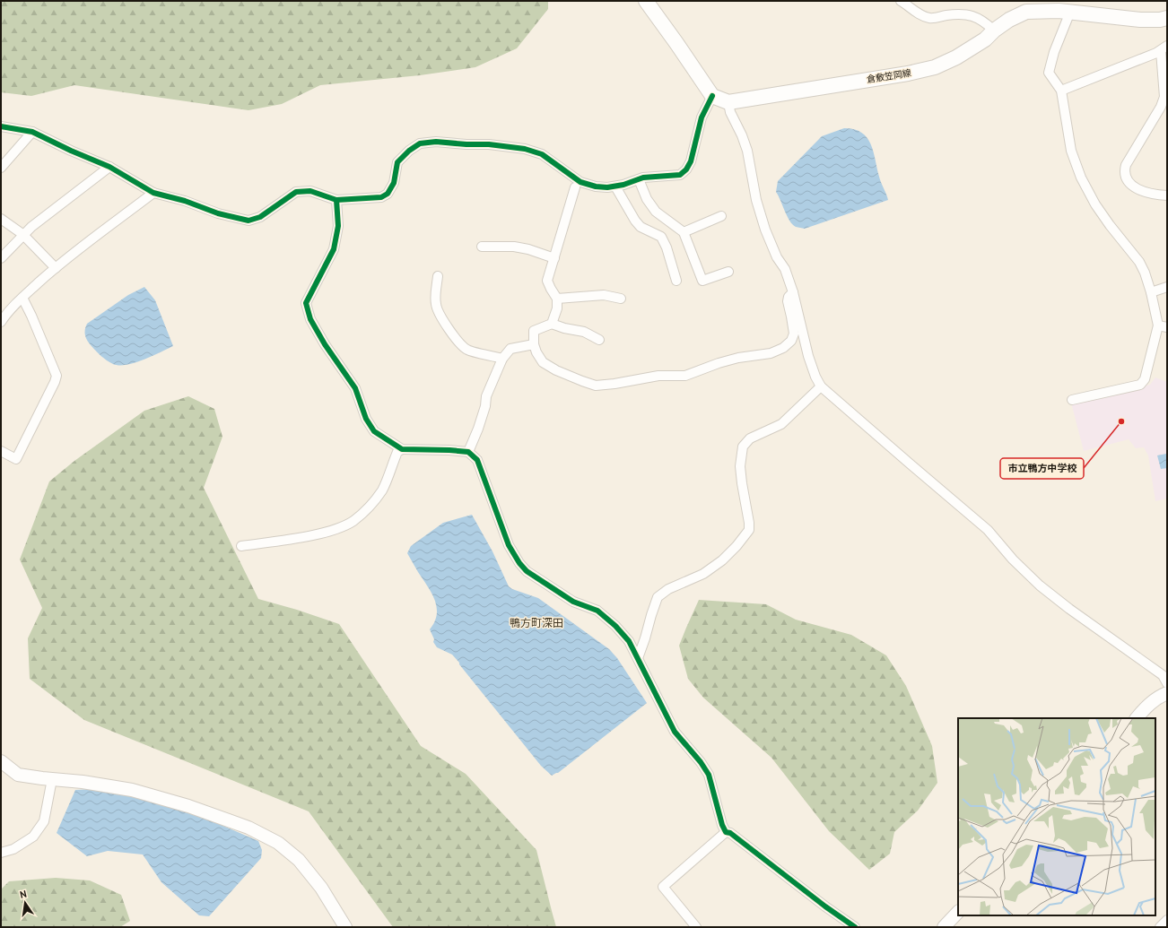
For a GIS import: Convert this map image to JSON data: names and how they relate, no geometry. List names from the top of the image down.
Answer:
{
  "streets": {
    "main road": ["倉敷笠岡線"]
  },
  "districts": ["鴨方町深田"],
  "places": ["市立鴨方中学校"],
  "north": "top"
}
